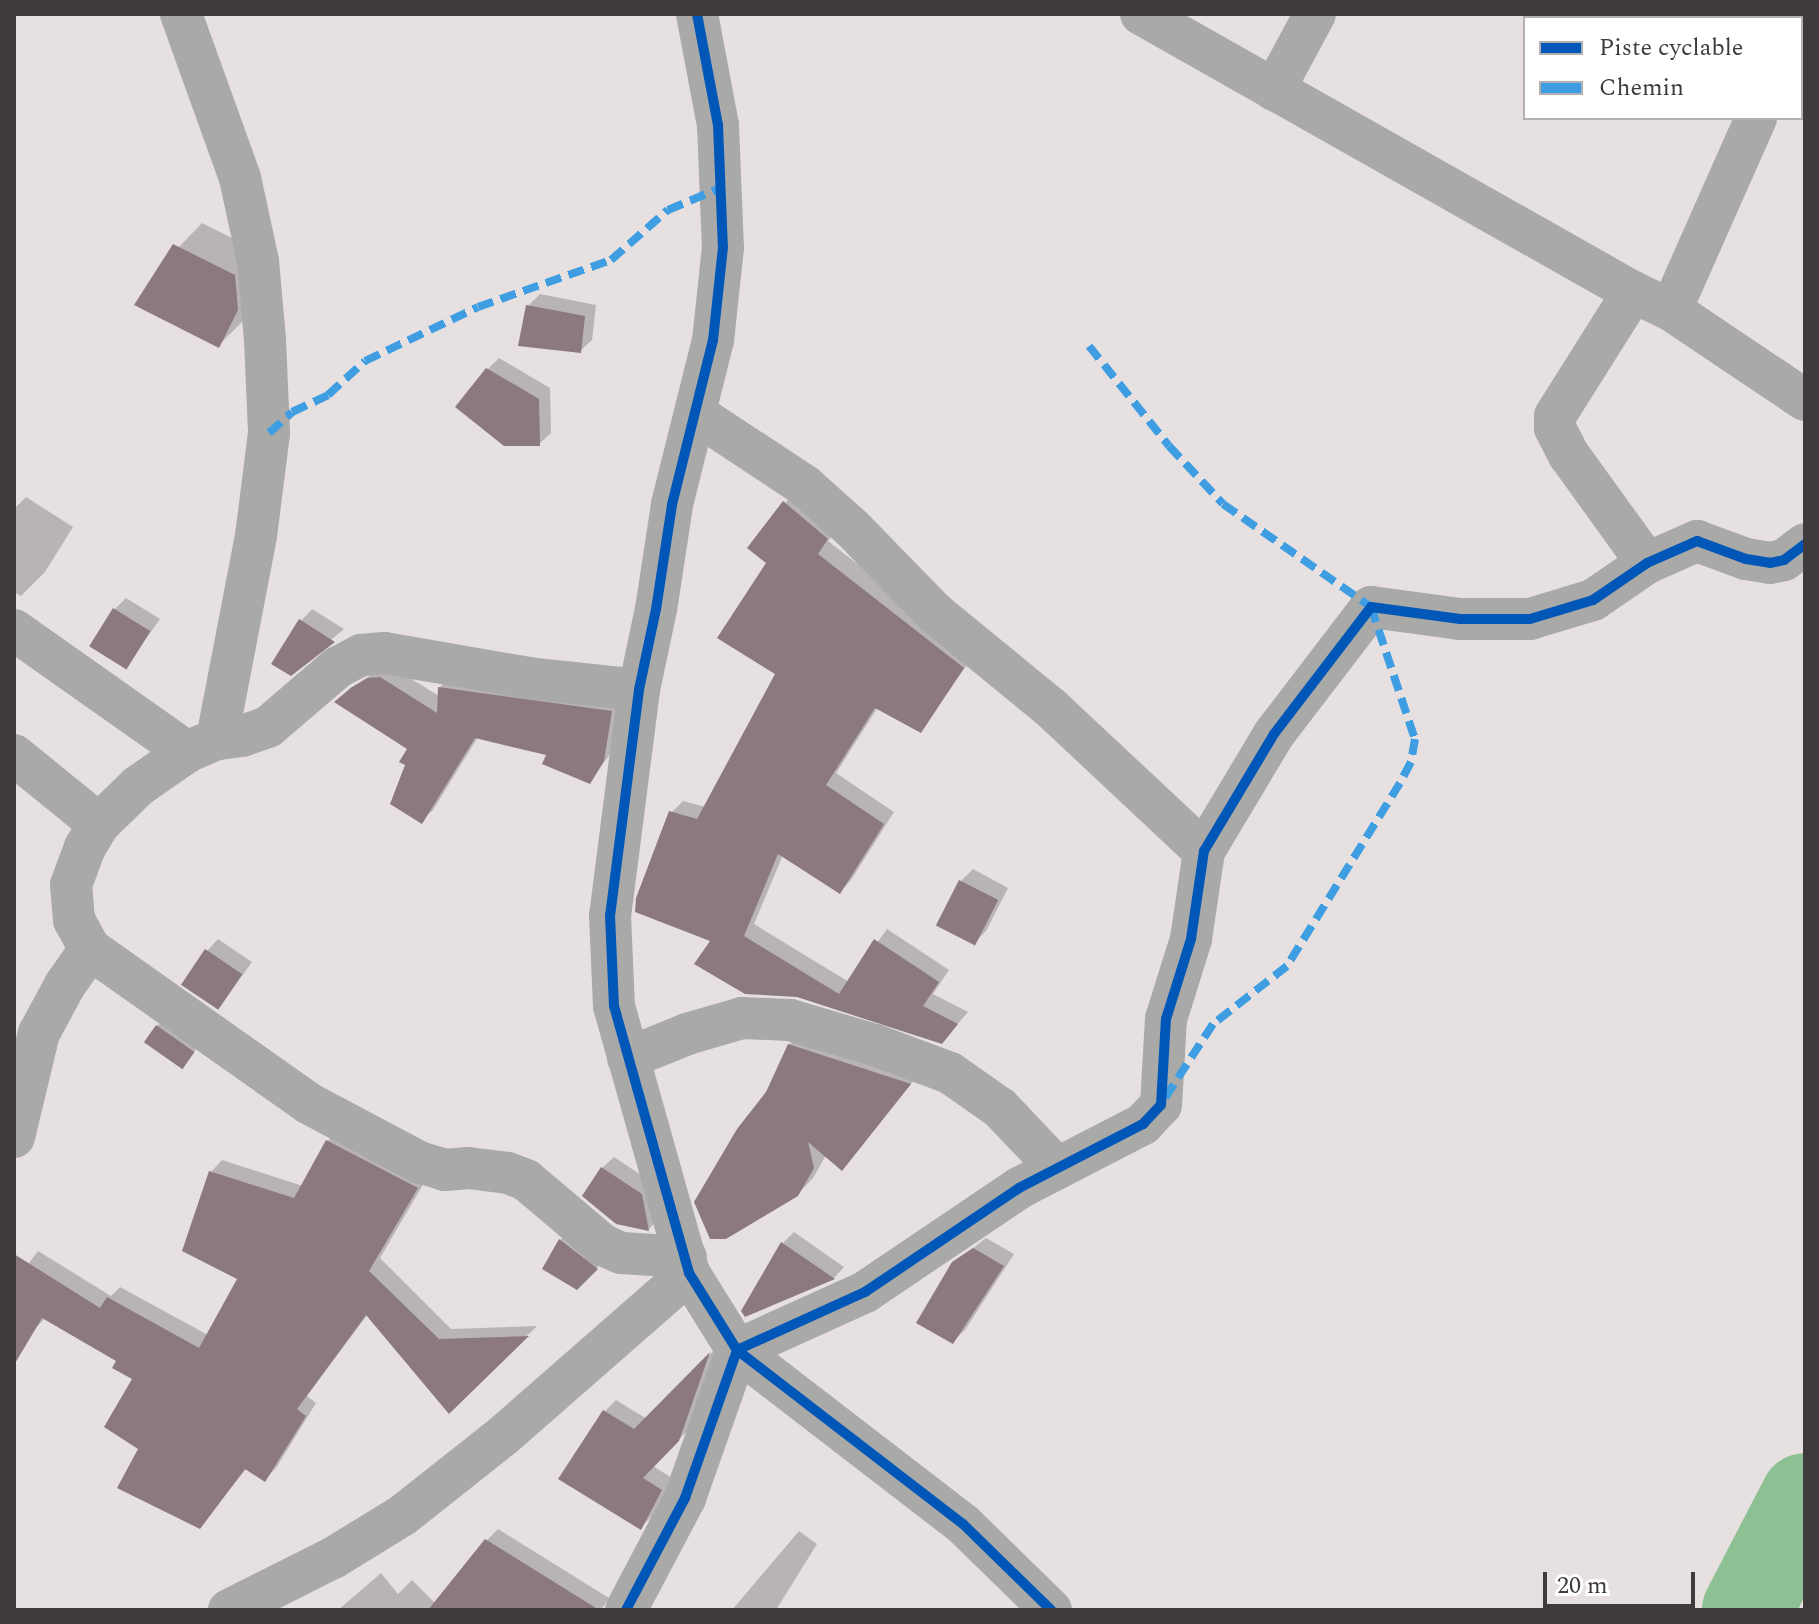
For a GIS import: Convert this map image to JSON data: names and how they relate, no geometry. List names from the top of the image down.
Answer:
{
  "legend": ["Piste cyclable", "Chemin"],
  "scale_bar": "20 m"
}
